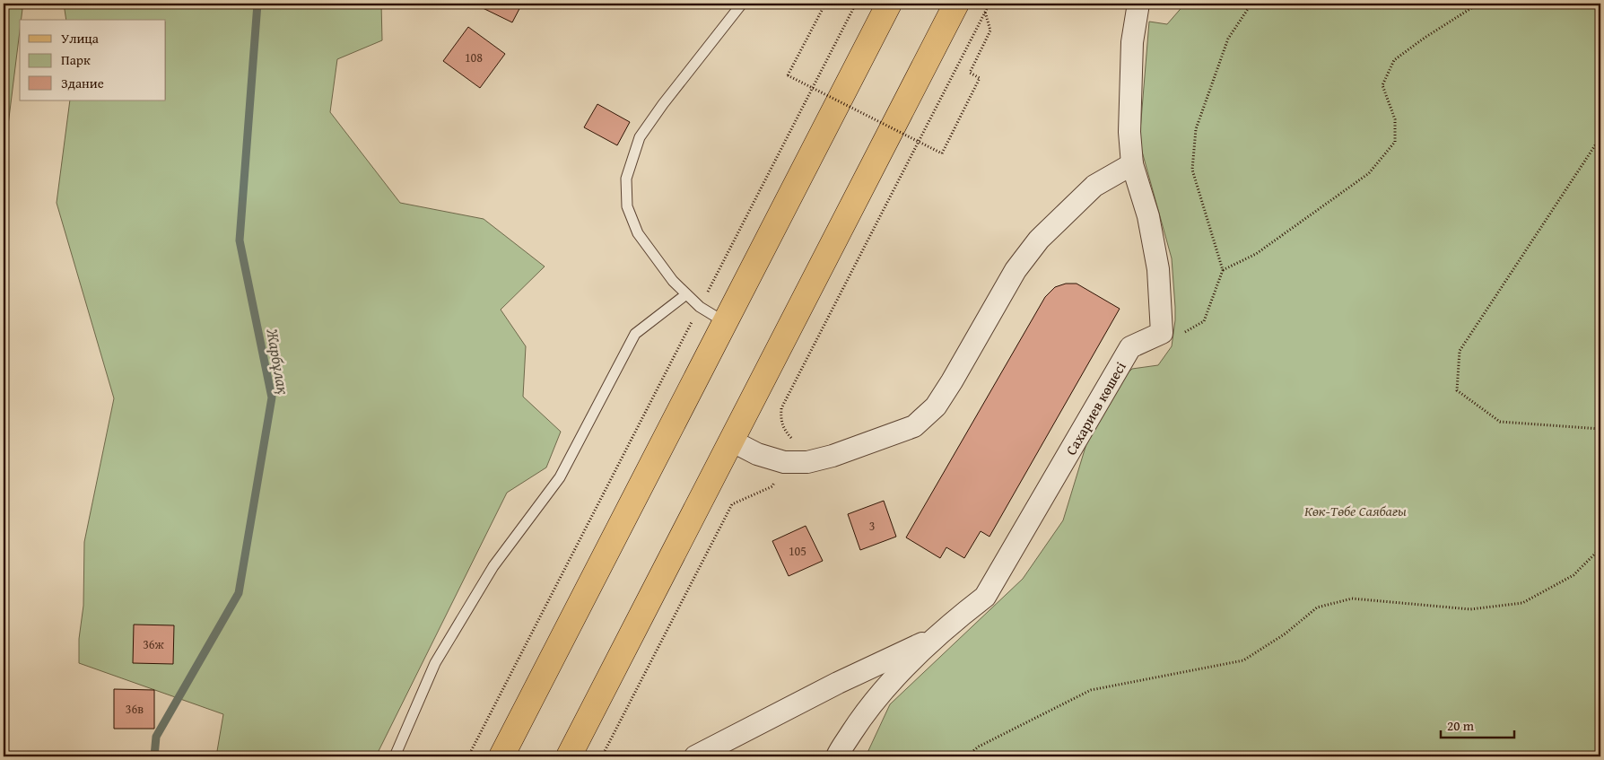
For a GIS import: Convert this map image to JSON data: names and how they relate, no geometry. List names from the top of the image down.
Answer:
{
  "streets": {
    "street": ["Сахариев көшесі"]
  },
  "water": ["Жарбұлақ"],
  "parks": ["Көк-Төбе Саябағы"],
  "house_numbers": [
    "108",
    "3",
    "105",
    "36ж",
    "36в"
  ],
  "legend": ["Улица", "Парк", "Здание"],
  "scale_bar": "20 m"
}
